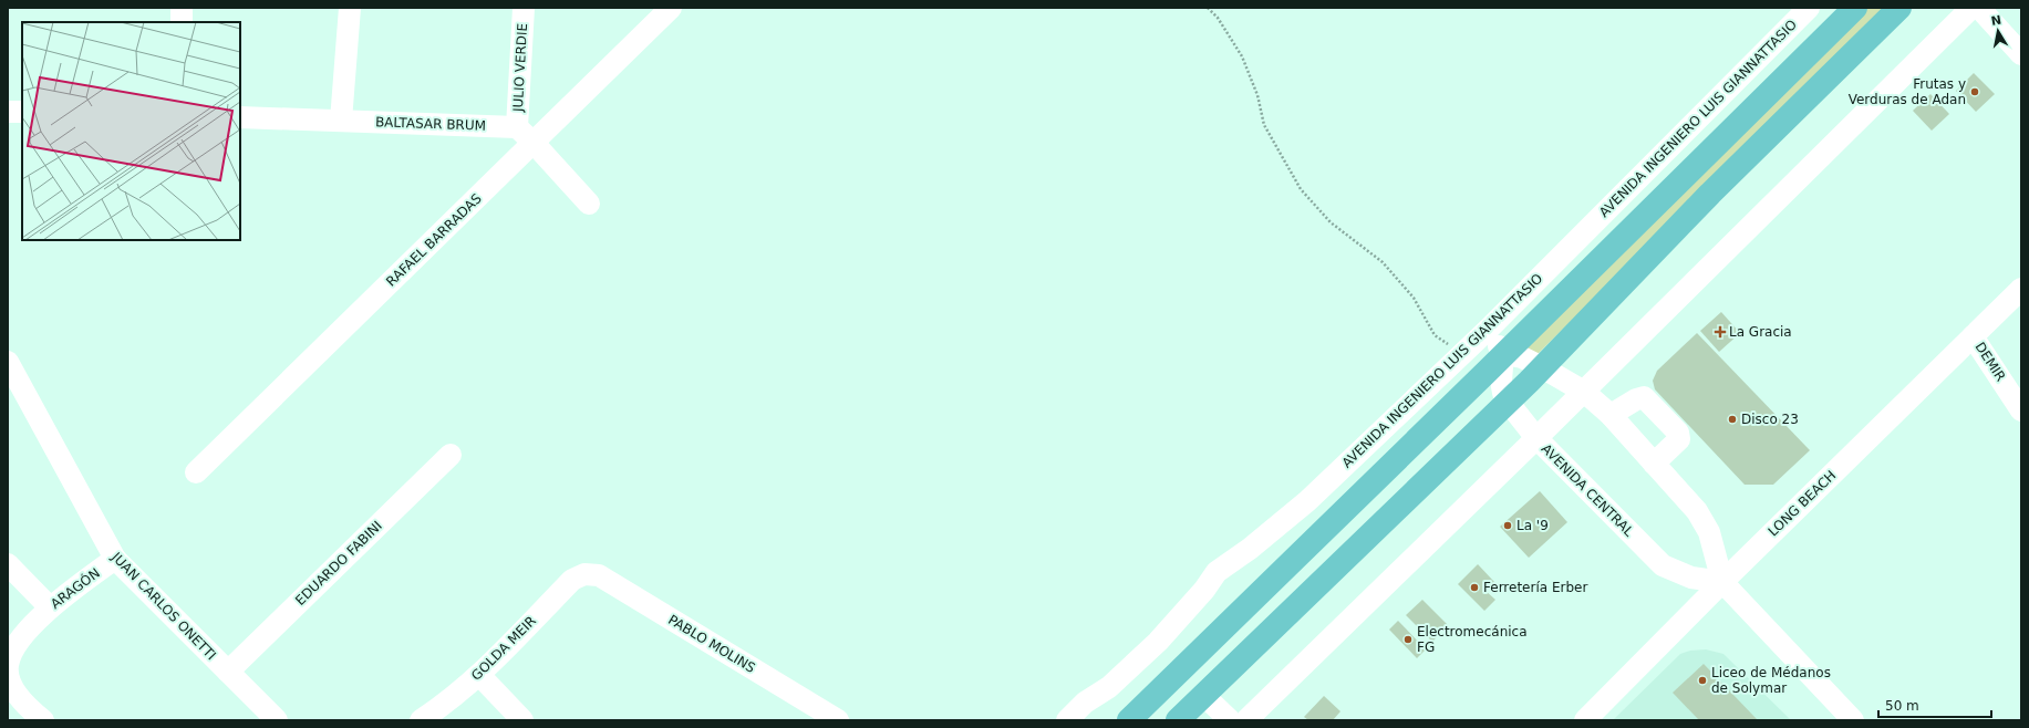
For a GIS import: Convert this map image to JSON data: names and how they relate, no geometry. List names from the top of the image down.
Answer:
{
  "streets": {
    "street": [
      "JULIO VERDIE",
      "AVENIDA INGENIERO LUIS GIANNATTASIO",
      "BALTASAR BRUM",
      "RAFAEL BARRADAS",
      "DEMIR",
      "AVENIDA CENTRAL",
      "LONG BEACH",
      "EDUARDO FABINI",
      "ARAGÓN",
      "JUAN CARLOS ONETTI",
      "PABLO MOLINS",
      "GOLDA MEIR"
    ]
  },
  "crossings": [
    ["JULIO VERDIE", "BALTASAR BRUM"],
    ["DEMIR", "LONG BEACH"],
    ["AVENIDA CENTRAL", "LONG BEACH"],
    ["EDUARDO FABINI", "JUAN CARLOS ONETTI"],
    ["ARAGÓN", "JUAN CARLOS ONETTI"],
    ["PABLO MOLINS", "GOLDA MEIR"]
  ],
  "places": {
    "other": [
      "Frutas y Verduras de Adan",
      "Disco 23",
      "La '9",
      "Ferretería Erber",
      "Electromecánica FG",
      "Liceo de Médanos de Solymar"
    ],
    "health": ["La Gracia"]
  },
  "scale_bar": "50 m",
  "north": "top"
}
